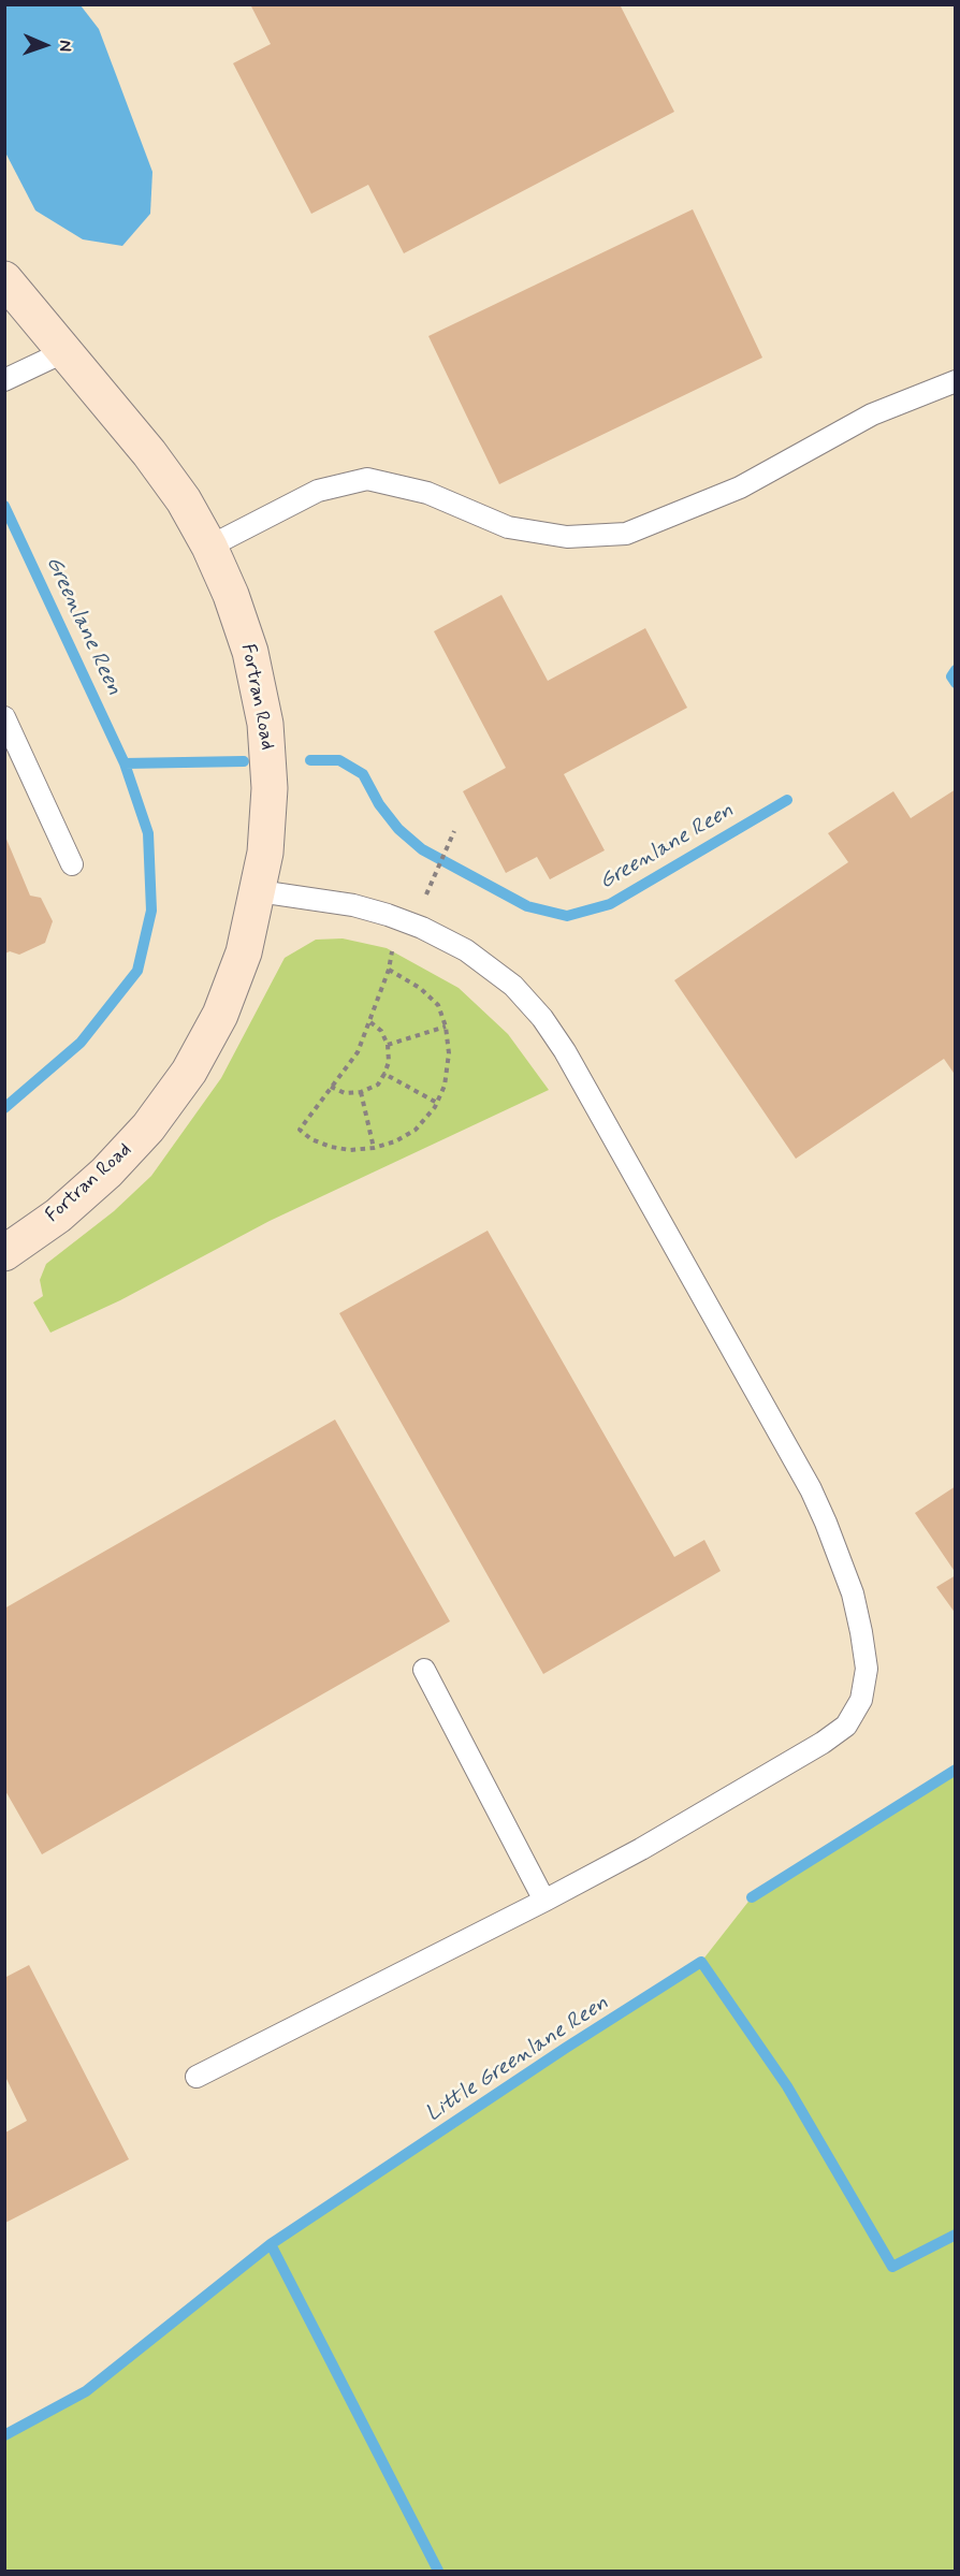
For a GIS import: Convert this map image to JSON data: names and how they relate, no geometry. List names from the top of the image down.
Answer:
{
  "streets": {
    "street": ["Fortran Road"]
  },
  "water": ["Greenlane Reen", "Little Greenlane Reen"],
  "north": "right"
}
